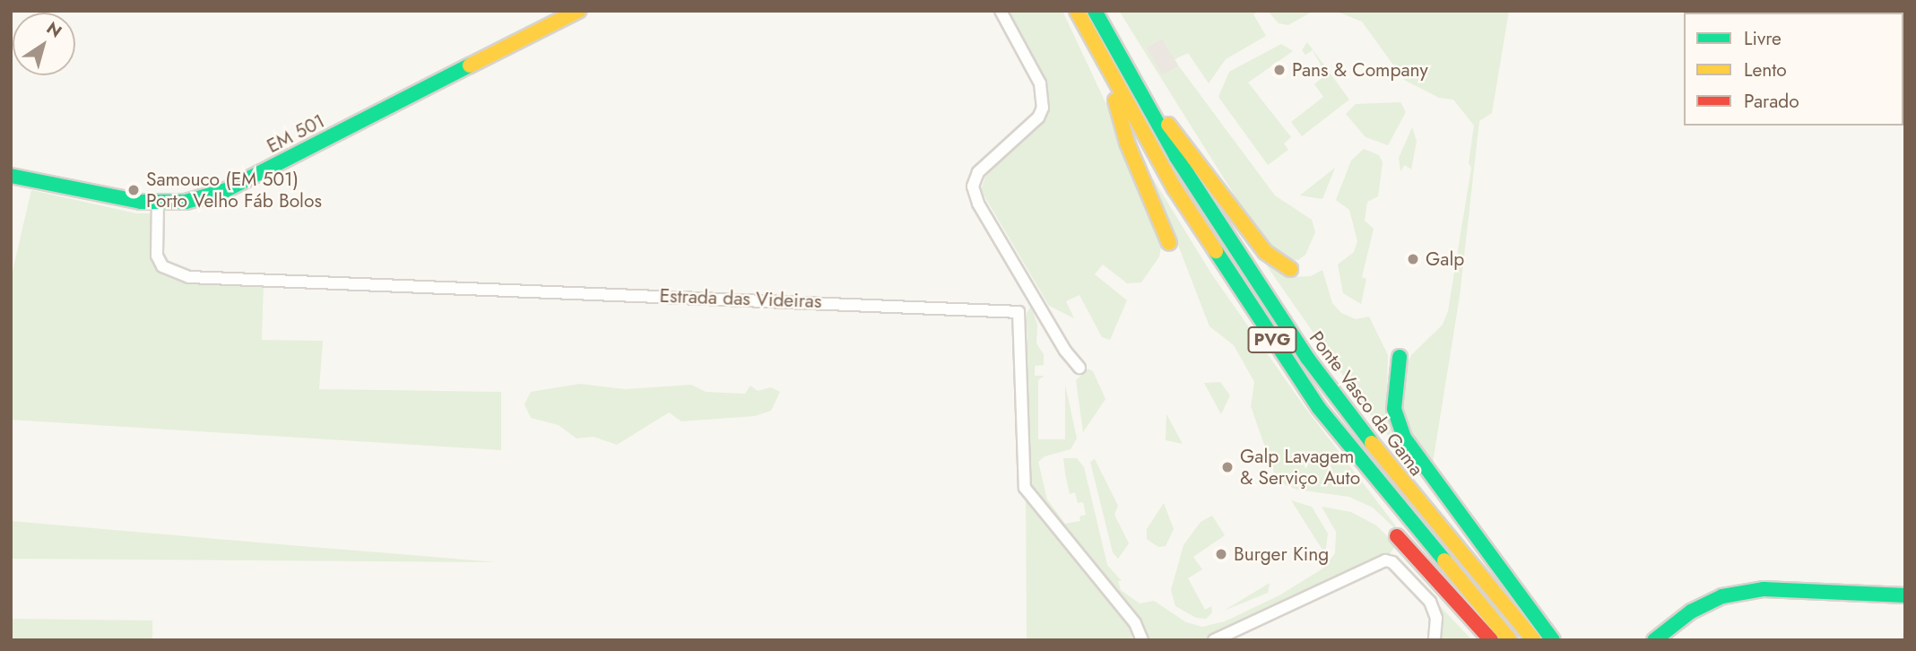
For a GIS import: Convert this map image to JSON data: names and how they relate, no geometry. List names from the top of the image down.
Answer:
{
  "streets": {
    "main road": ["EM 501", "PVG", "Ponte Vasco da Gama"],
    "street": ["Estrada das Videiras"]
  },
  "crossings": [
    ["EM 501", "Estrada das Videiras"]
  ],
  "places": [
    "Pans & Company",
    "Samouco (EM 501) Porto Velho Fáb Bolos",
    "Galp",
    "Galp Lavagem & Serviço Auto",
    "Burger King"
  ],
  "legend": ["Livre", "Lento", "Parado"],
  "north": "top right"
}
